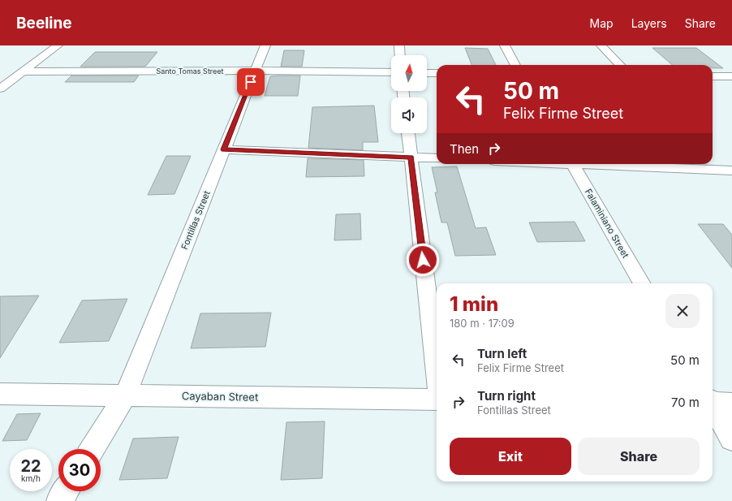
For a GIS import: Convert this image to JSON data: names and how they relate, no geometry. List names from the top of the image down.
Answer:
{
  "streets": {
    "street": [
      "Santo Tomas Street",
      "Fontillas Street",
      "Falaminiano Street",
      "Cayaban Street"
    ]
  },
  "crossings": [
    ["Santo Tomas Street", "Fontillas Street"],
    ["Fontillas Street", "Cayaban Street"]
  ],
  "north": "top",
  "page": {
    "header": "Beeline",
    "nav": ["Map", "Layers", "Share"],
    "turn": ["50 m", "Felix Firme Street"],
    "then": "Then",
    "heading": ["1 min", "180 m · 17:09"],
    "list": [
      {
        "name": "Turn left",
        "note": "Felix Firme Street",
        "value": "50 m"
      },
      {
        "name": "Turn right",
        "note": "Fontillas Street",
        "value": "70 m"
      }
    ],
    "buttons": ["Exit", "Share"],
    "speed": "22 km/h",
    "limit": "30"
  }
}
